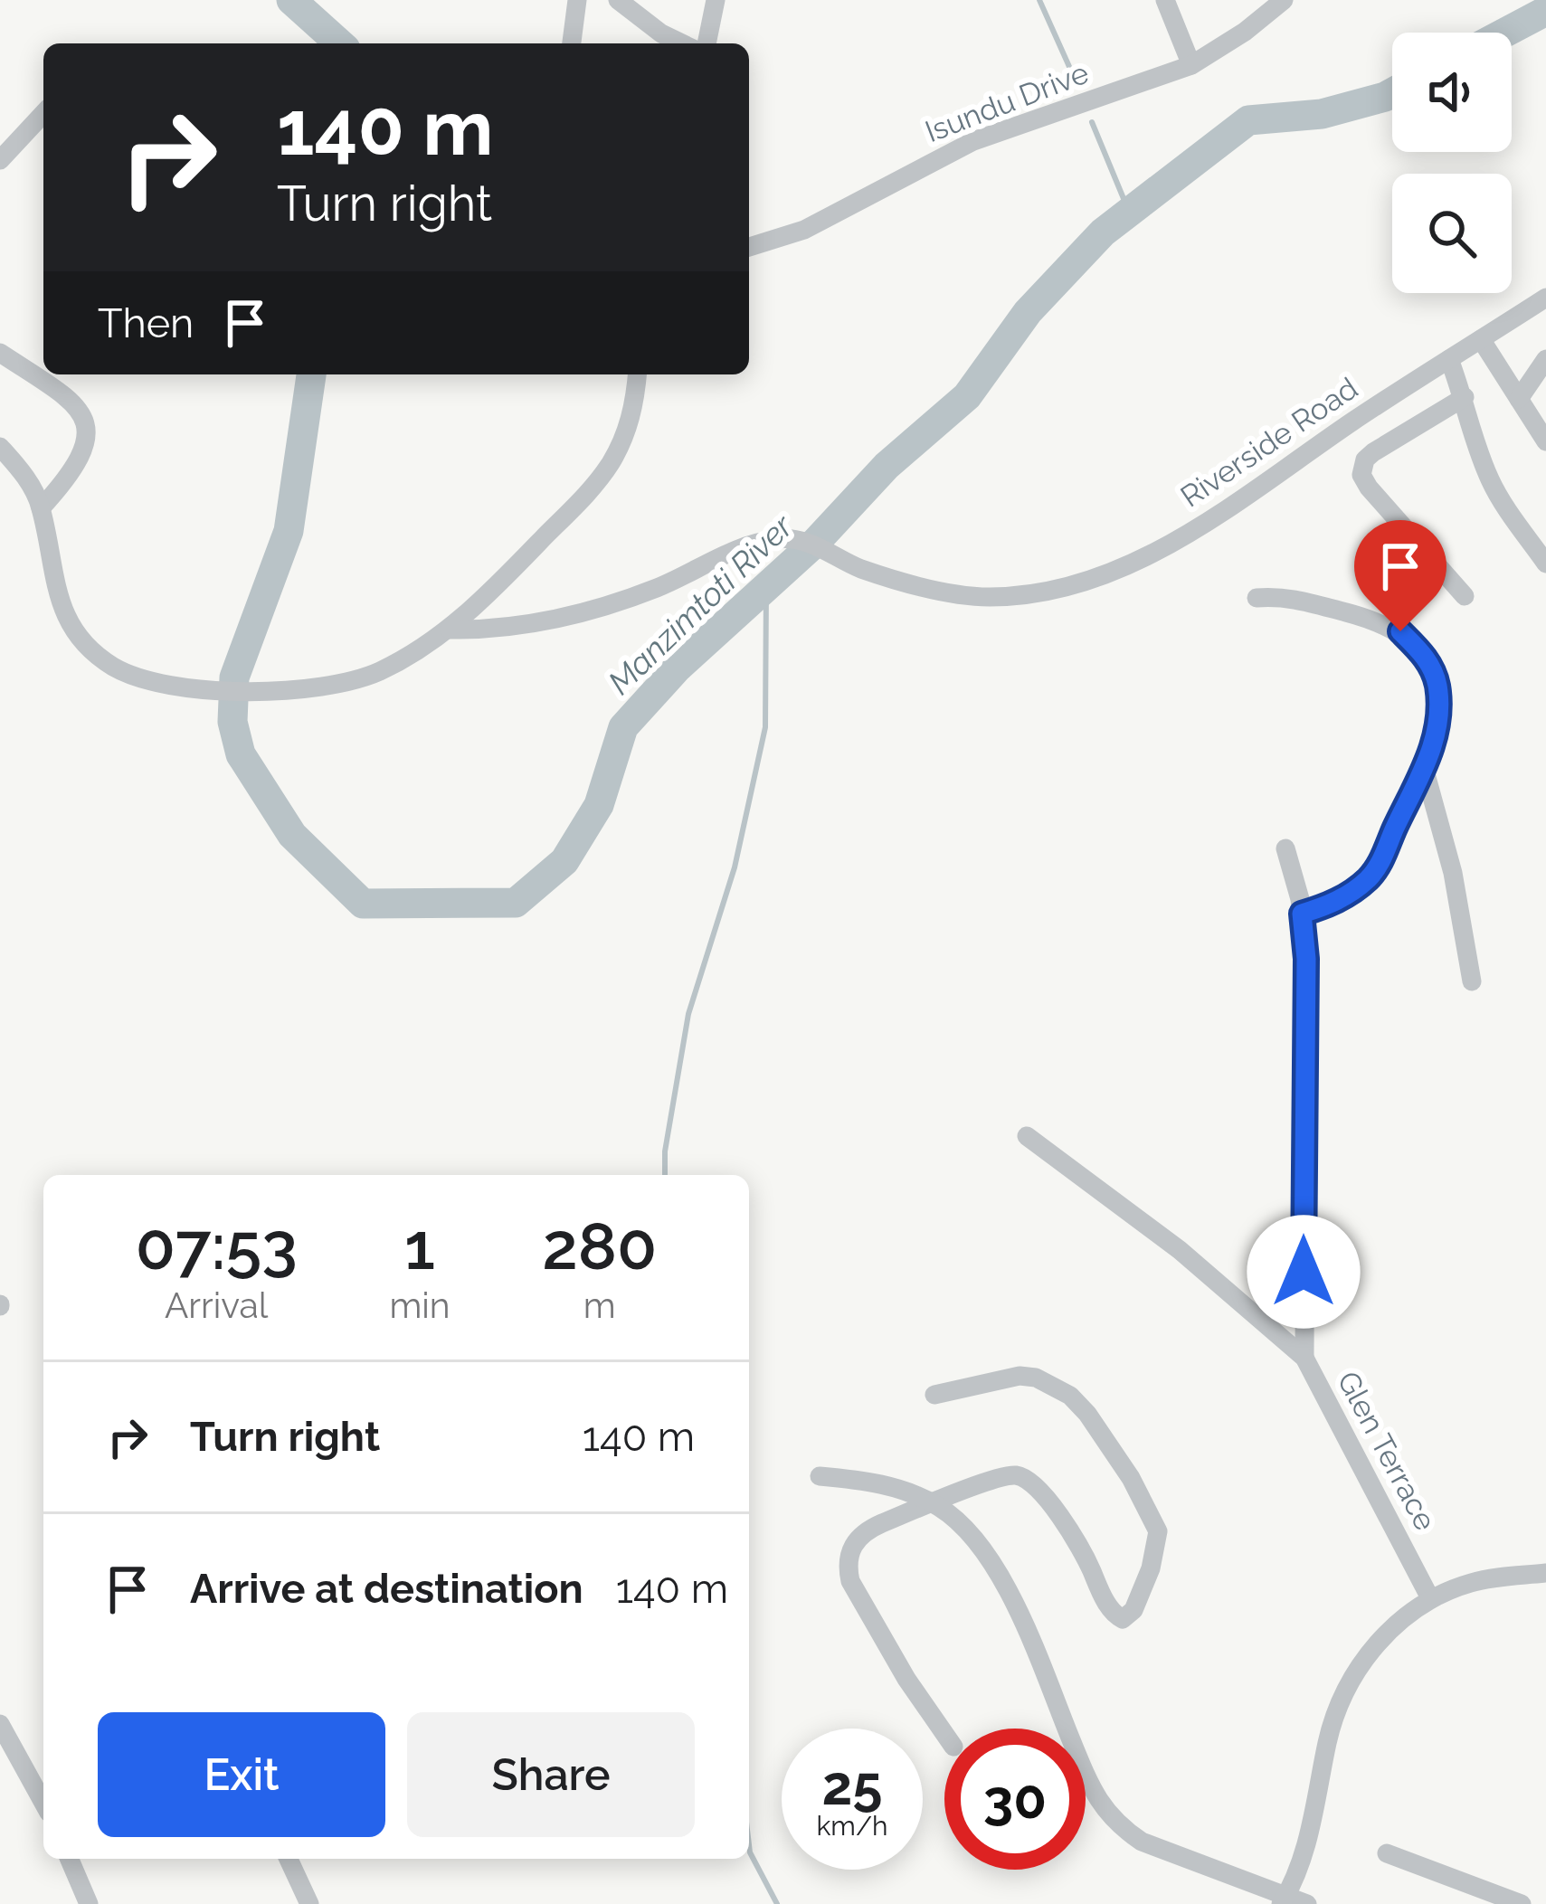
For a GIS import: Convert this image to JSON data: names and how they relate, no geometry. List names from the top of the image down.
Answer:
{
  "streets": {
    "street": ["Isundu Drive", "Riverside Road", "Glen Terrace"]
  },
  "water": ["Manzimtoti River"],
  "page": {
    "turn": ["140 m", "Turn right"],
    "then": "Then",
    "eta": [
      "07:53",
      "Arrival",
      "1",
      "min",
      "280",
      "m"
    ],
    "list": [
      {
        "name": "Turn right",
        "value": "140 m"
      },
      {
        "name": "Arrive at destination",
        "value": "140 m"
      }
    ],
    "buttons": ["Exit", "Share"],
    "speed": "25 km/h",
    "limit": "30"
  }
}
